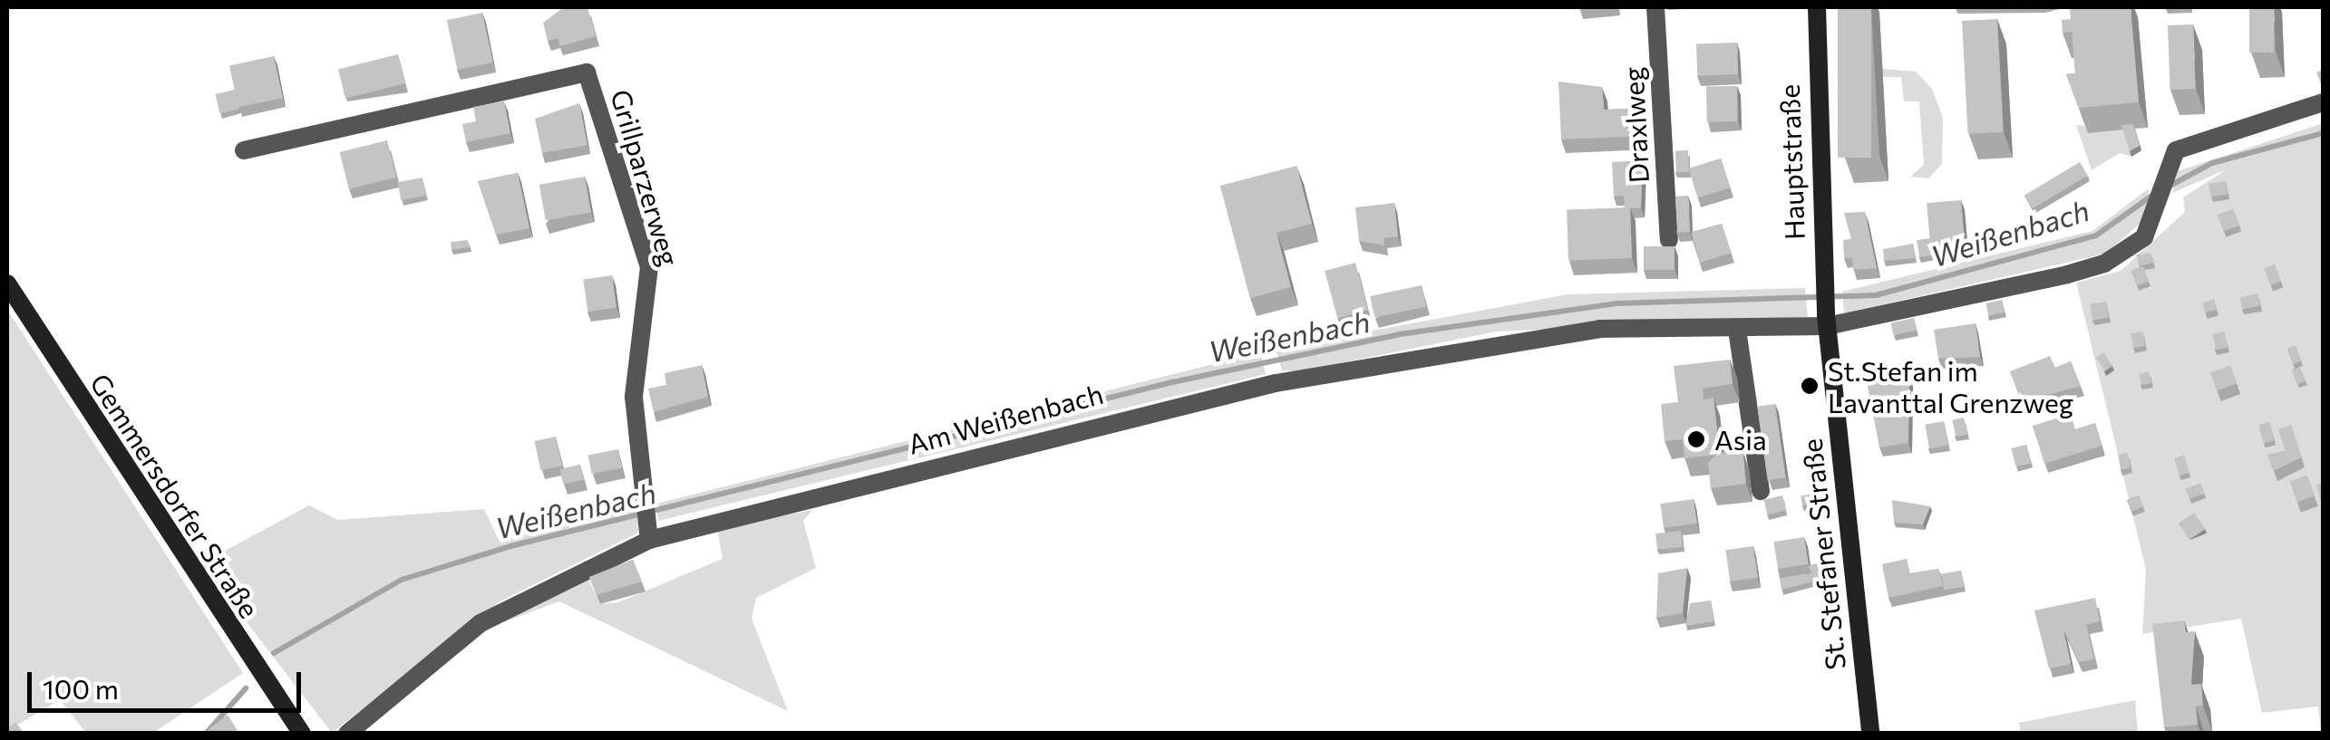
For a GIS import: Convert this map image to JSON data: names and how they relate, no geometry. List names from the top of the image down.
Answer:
{
  "streets": {
    "main road": ["Hauptstraße", "Gemmersdorfer Straße", "St. Stefaner Straße"],
    "street": ["Draxlweg", "Grillparzerweg", "Am Weißenbach"]
  },
  "crossings": [
    ["Hauptstraße", "Am Weißenbach"],
    ["Hauptstraße", "St. Stefaner Straße"],
    ["Grillparzerweg", "Am Weißenbach"],
    ["Am Weißenbach", "St. Stefaner Straße"]
  ],
  "water": ["Weißenbach"],
  "places": ["St.Stefan im Lavanttal Grenzweg", "Asia"],
  "scale_bar": "100 m"
}
